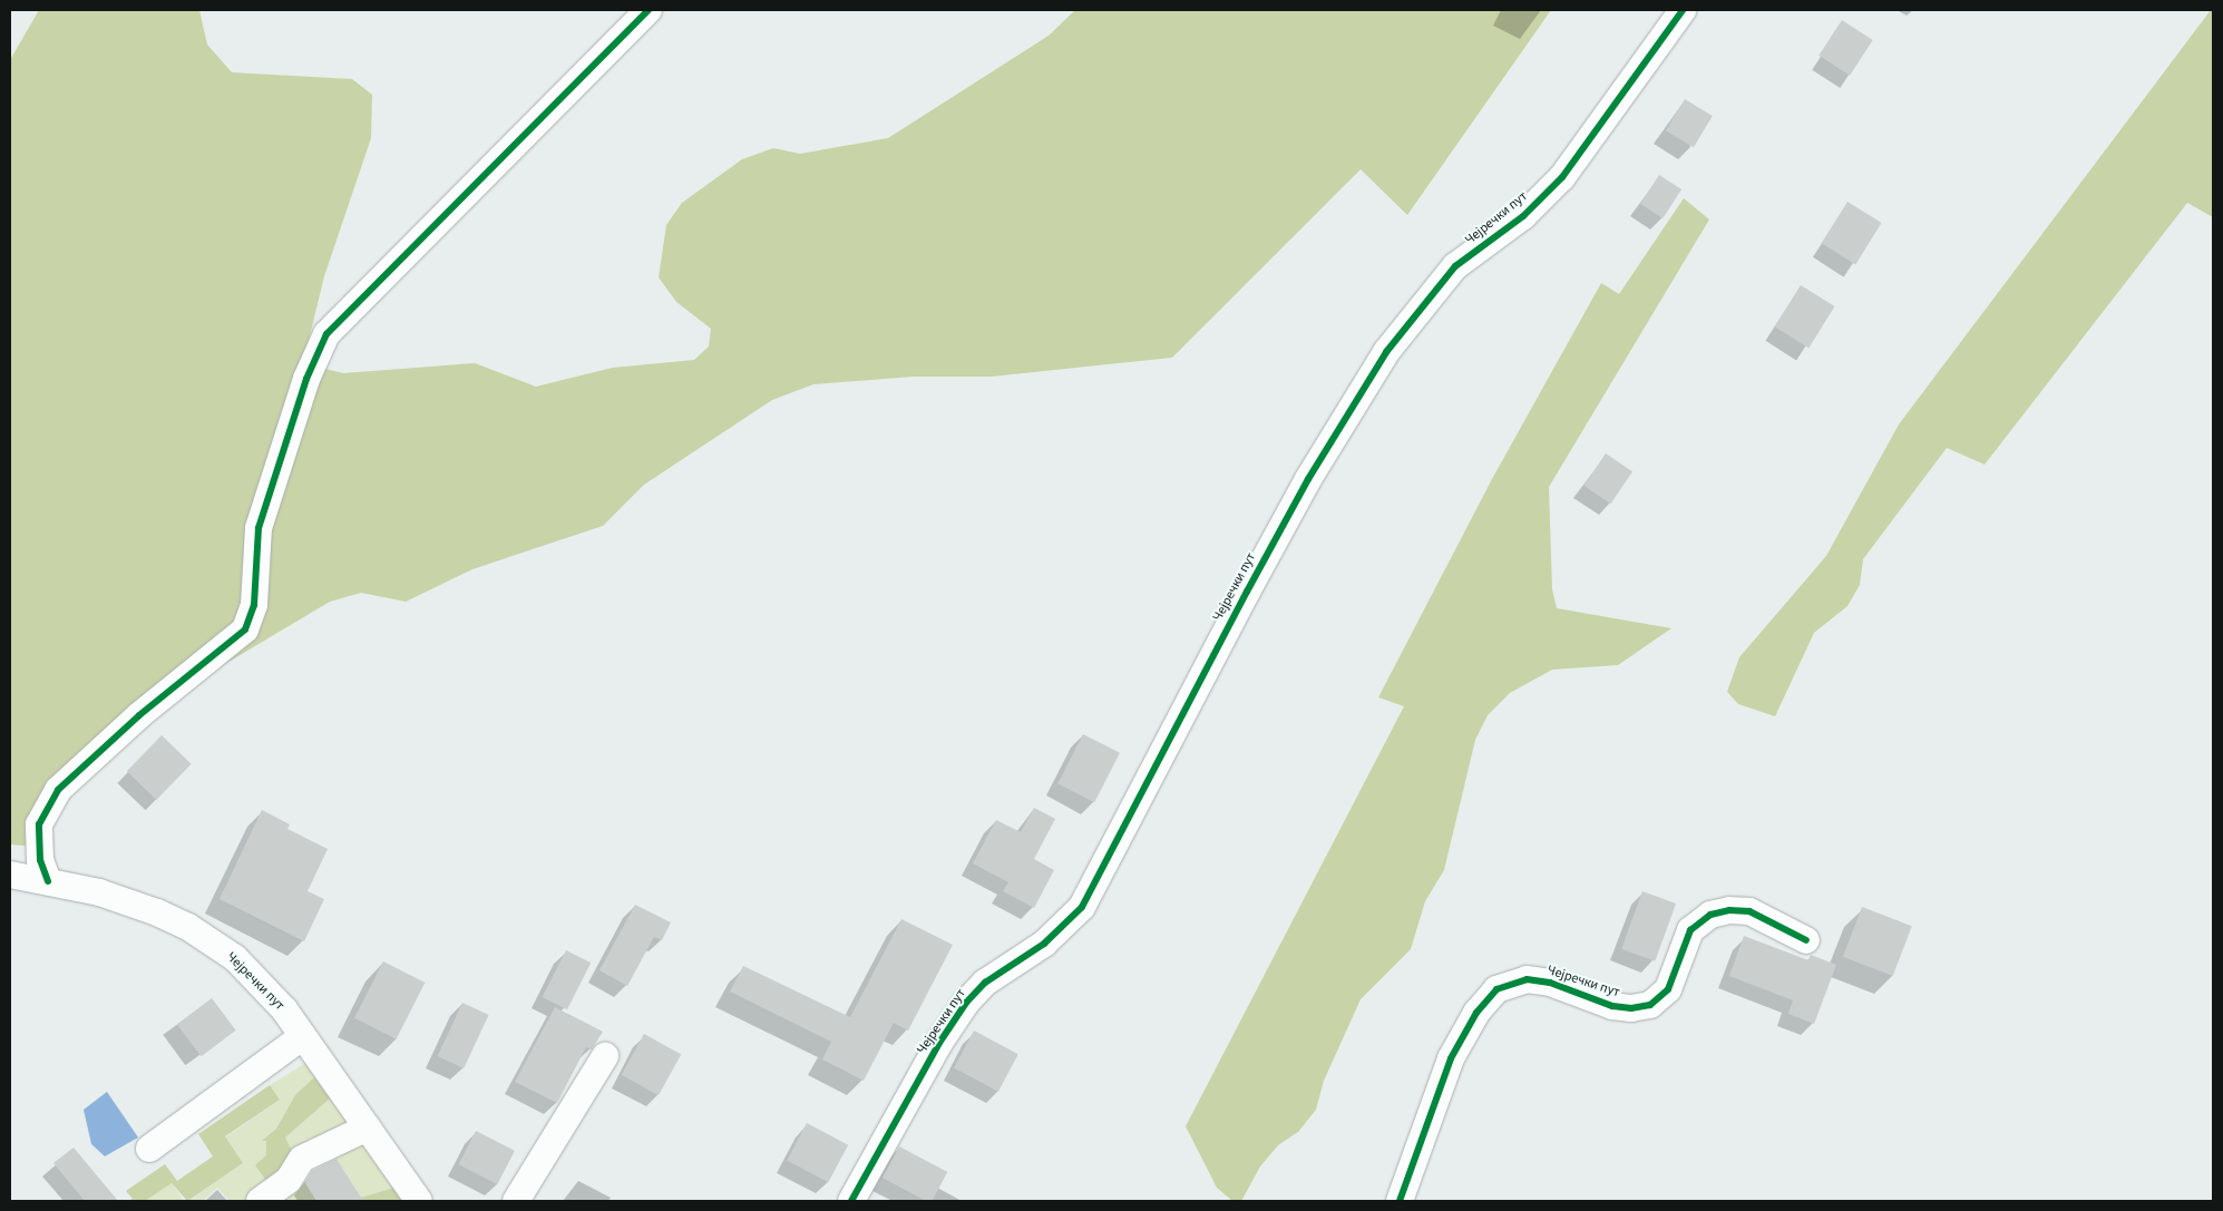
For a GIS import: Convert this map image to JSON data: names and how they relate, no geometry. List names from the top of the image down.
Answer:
{
  "streets": {
    "street": ["Чејречки пут"]
  }
}
